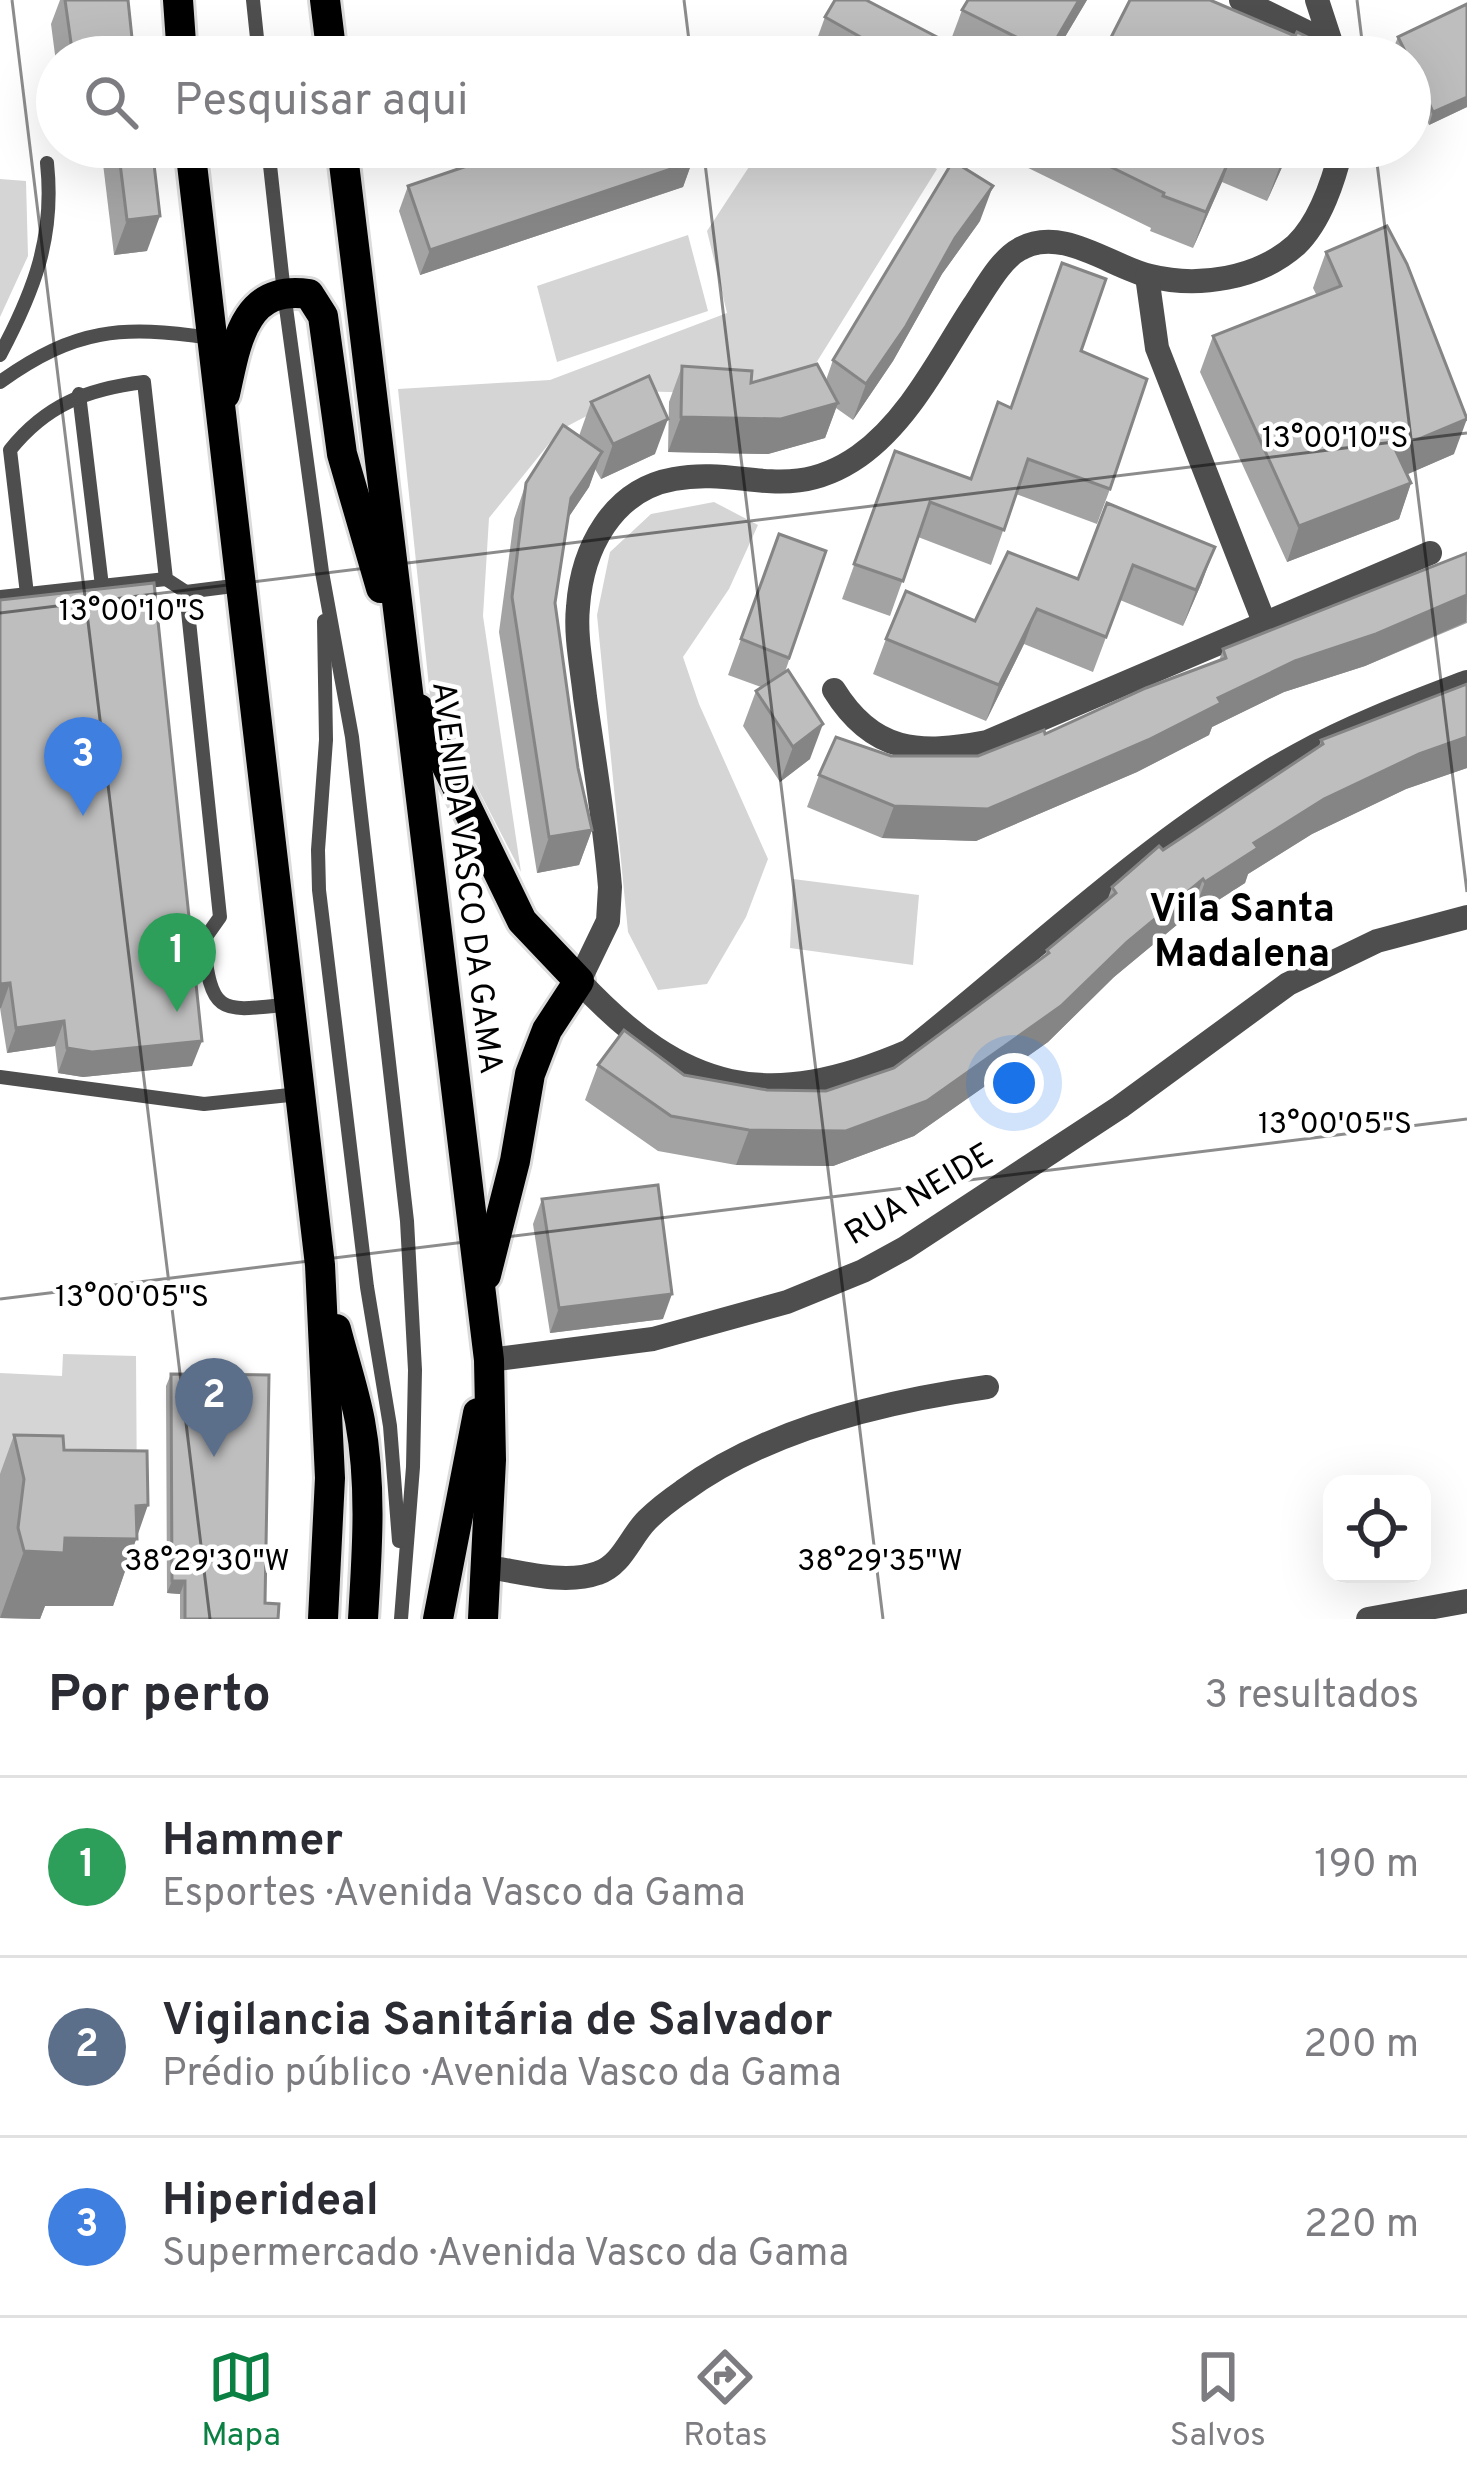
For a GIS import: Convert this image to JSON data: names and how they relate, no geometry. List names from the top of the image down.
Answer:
{
  "streets": {
    "main road": ["AVENIDA VASCO DA GAMA"],
    "street": ["RUA NEIDE"]
  },
  "crossings": [
    ["AVENIDA VASCO DA GAMA", "RUA NEIDE"]
  ],
  "districts": ["Vila Santa Madalena"],
  "page": {
    "search": "Pesquisar aqui",
    "pins": ["3", "1", "2"],
    "heading": ["Por perto", "3 resultados"],
    "list": [
      {
        "mark": "1",
        "name": "Hammer",
        "note": "Esportes · Avenida Vasco da Gama",
        "value": "190 m"
      },
      {
        "mark": "2",
        "name": "Vigilancia Sanitária de Salvador",
        "note": "Prédio público · Avenida Vasco da Gama",
        "value": "200 m"
      },
      {
        "mark": "3",
        "name": "Hiperideal",
        "note": "Supermercado · Avenida Vasco da Gama",
        "value": "220 m"
      }
    ],
    "nav": ["Mapa", "Rotas", "Salvos"]
  },
  "coordinates": [
    "13°00'10\"S",
    "13°00'05\"S",
    "38°29'30\"W",
    "38°29'35\"W"
  ]
}
